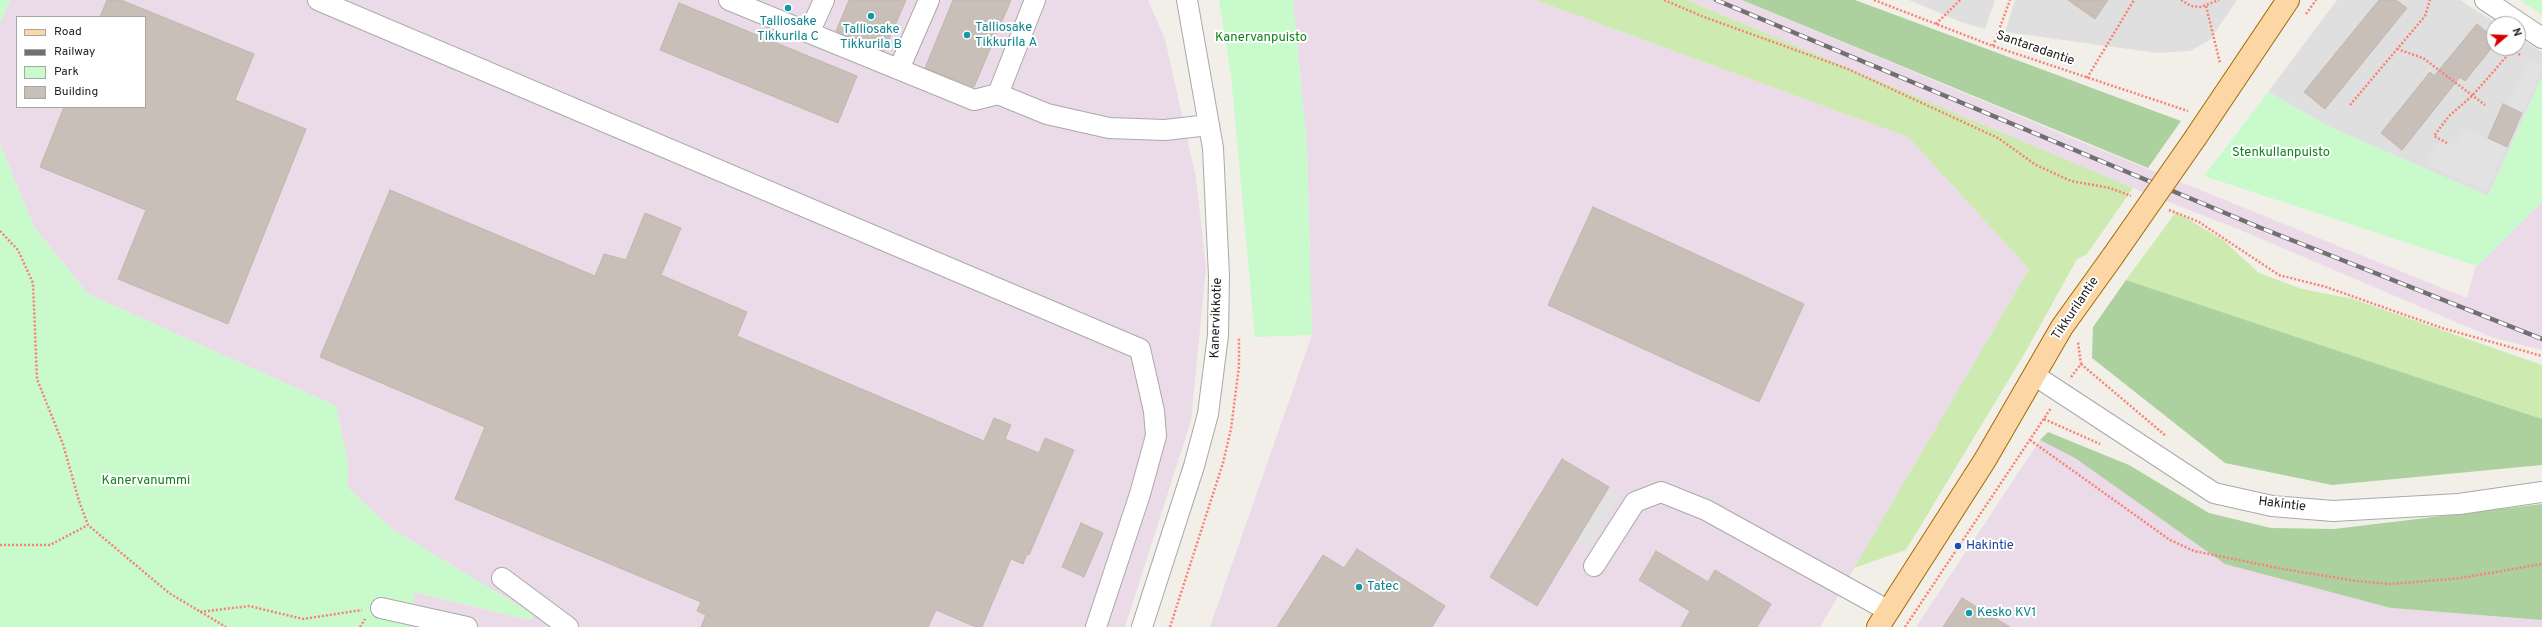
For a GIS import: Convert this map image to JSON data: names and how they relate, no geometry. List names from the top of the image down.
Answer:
{
  "streets": {
    "main road": ["Tikkurilantie"],
    "street": ["Kanervikkotie", "Hakintie"],
    "path": ["Santaradantie"]
  },
  "crossings": [
    ["Tikkurilantie", "Hakintie"]
  ],
  "parks": ["Kanervanpuisto", "Stenkullanpuisto", "Kanervanummi"],
  "places": [
    "Talliosake Tikkurila C",
    "Talliosake Tikkurila B",
    "Talliosake Tikkurila A",
    "Hakintie",
    "Tatec",
    "Kesko KV1"
  ],
  "legend": [
    "Road",
    "Railway",
    "Park",
    "Building"
  ],
  "north": "right"
}
